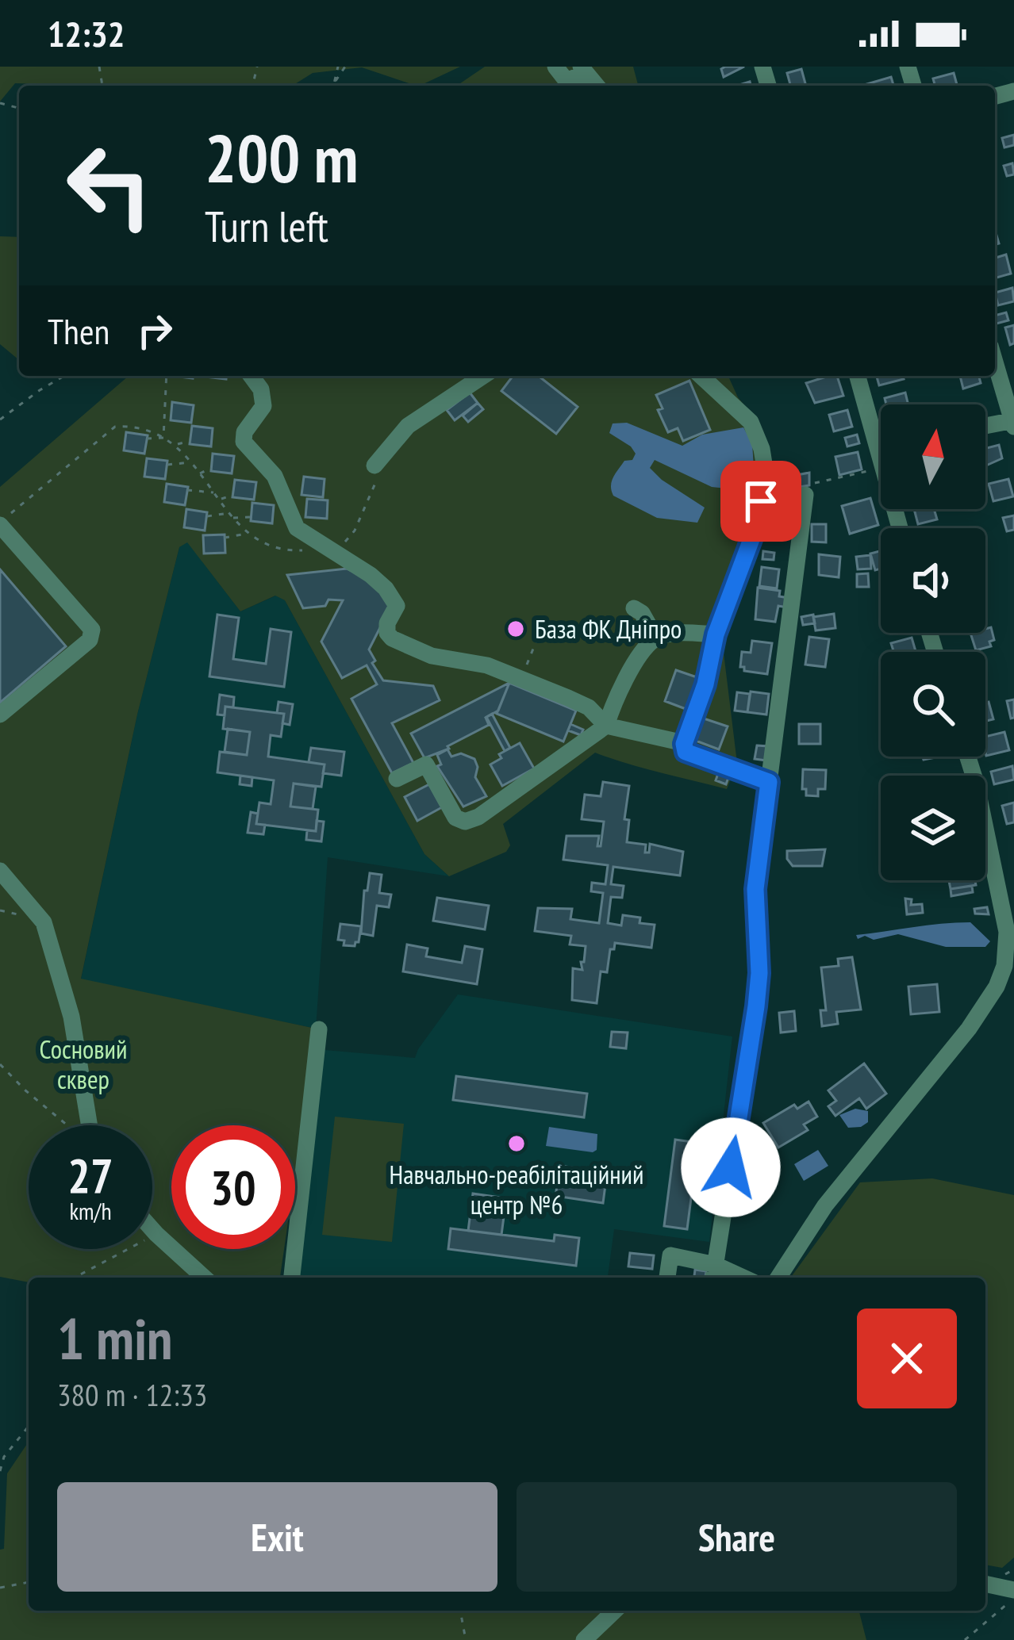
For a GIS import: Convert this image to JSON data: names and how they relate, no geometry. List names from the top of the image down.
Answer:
{
  "parks": ["Сосновий сквер"],
  "places": ["База ФК Дніпро", "Навчально-реабілітаційний центр №6"],
  "north": "top",
  "page": {
    "status": "12:32",
    "turn": ["200 m", "Turn left"],
    "then": "Then",
    "speed": "27 km/h",
    "limit": "30",
    "heading": ["1 min", "380 m · 12:33"],
    "buttons": ["Exit", "Share"]
  }
}
